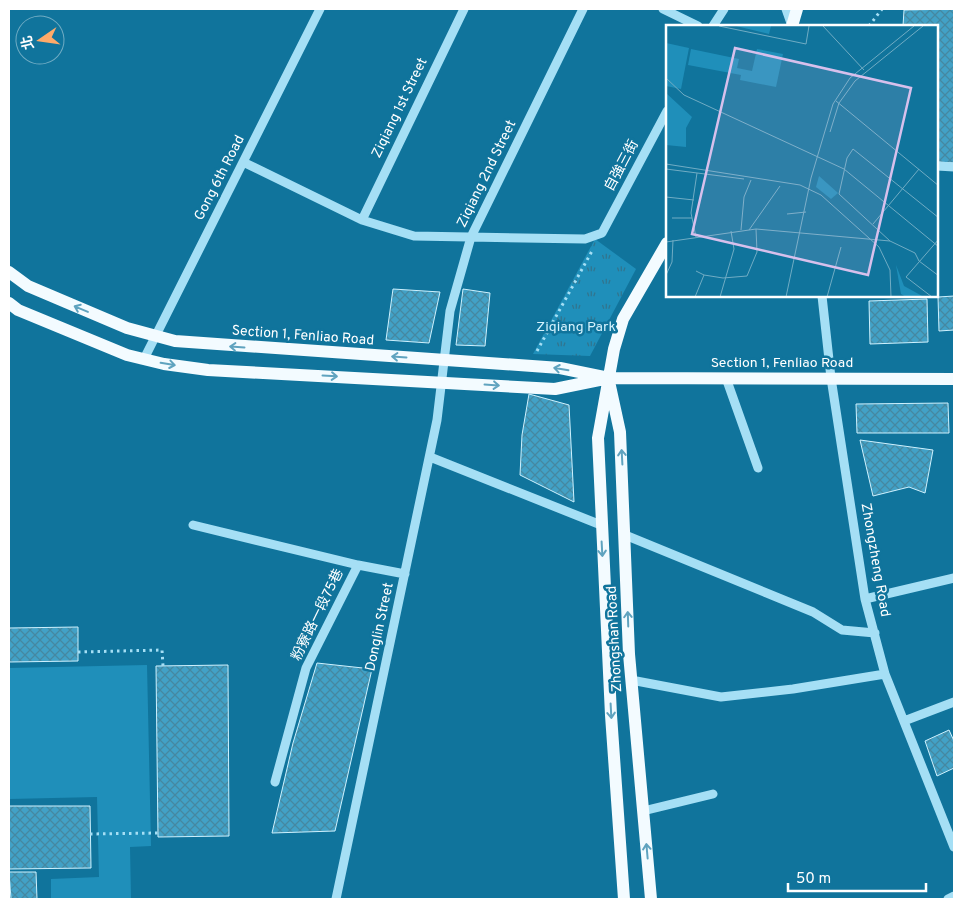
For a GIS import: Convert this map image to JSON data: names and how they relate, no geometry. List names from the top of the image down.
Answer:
{
  "streets": {
    "main road": ["Section 1, Fenliao Road", "Zhongshan Road"],
    "street": [
      "Ziqiang 1st Street",
      "自強三街",
      "Ziqiang 2nd Street",
      "Gong 6th Road",
      "Zhongzheng Road",
      "粉寮路一段75巷",
      "Donglin Street"
    ]
  },
  "crossings": [
    ["Ziqiang 2nd Street", "Section 1, Fenliao Road"],
    ["Ziqiang 2nd Street", "Donglin Street"],
    ["Gong 6th Road", "Section 1, Fenliao Road"],
    ["Section 1, Fenliao Road", "Zhongzheng Road"],
    ["Section 1, Fenliao Road", "Donglin Street"],
    ["Section 1, Fenliao Road", "Zhongshan Road"],
    ["粉寮路一段75巷", "Donglin Street"]
  ],
  "parks": ["Ziqiang Park"],
  "scale_bar": "50 m",
  "north": "left"
}
